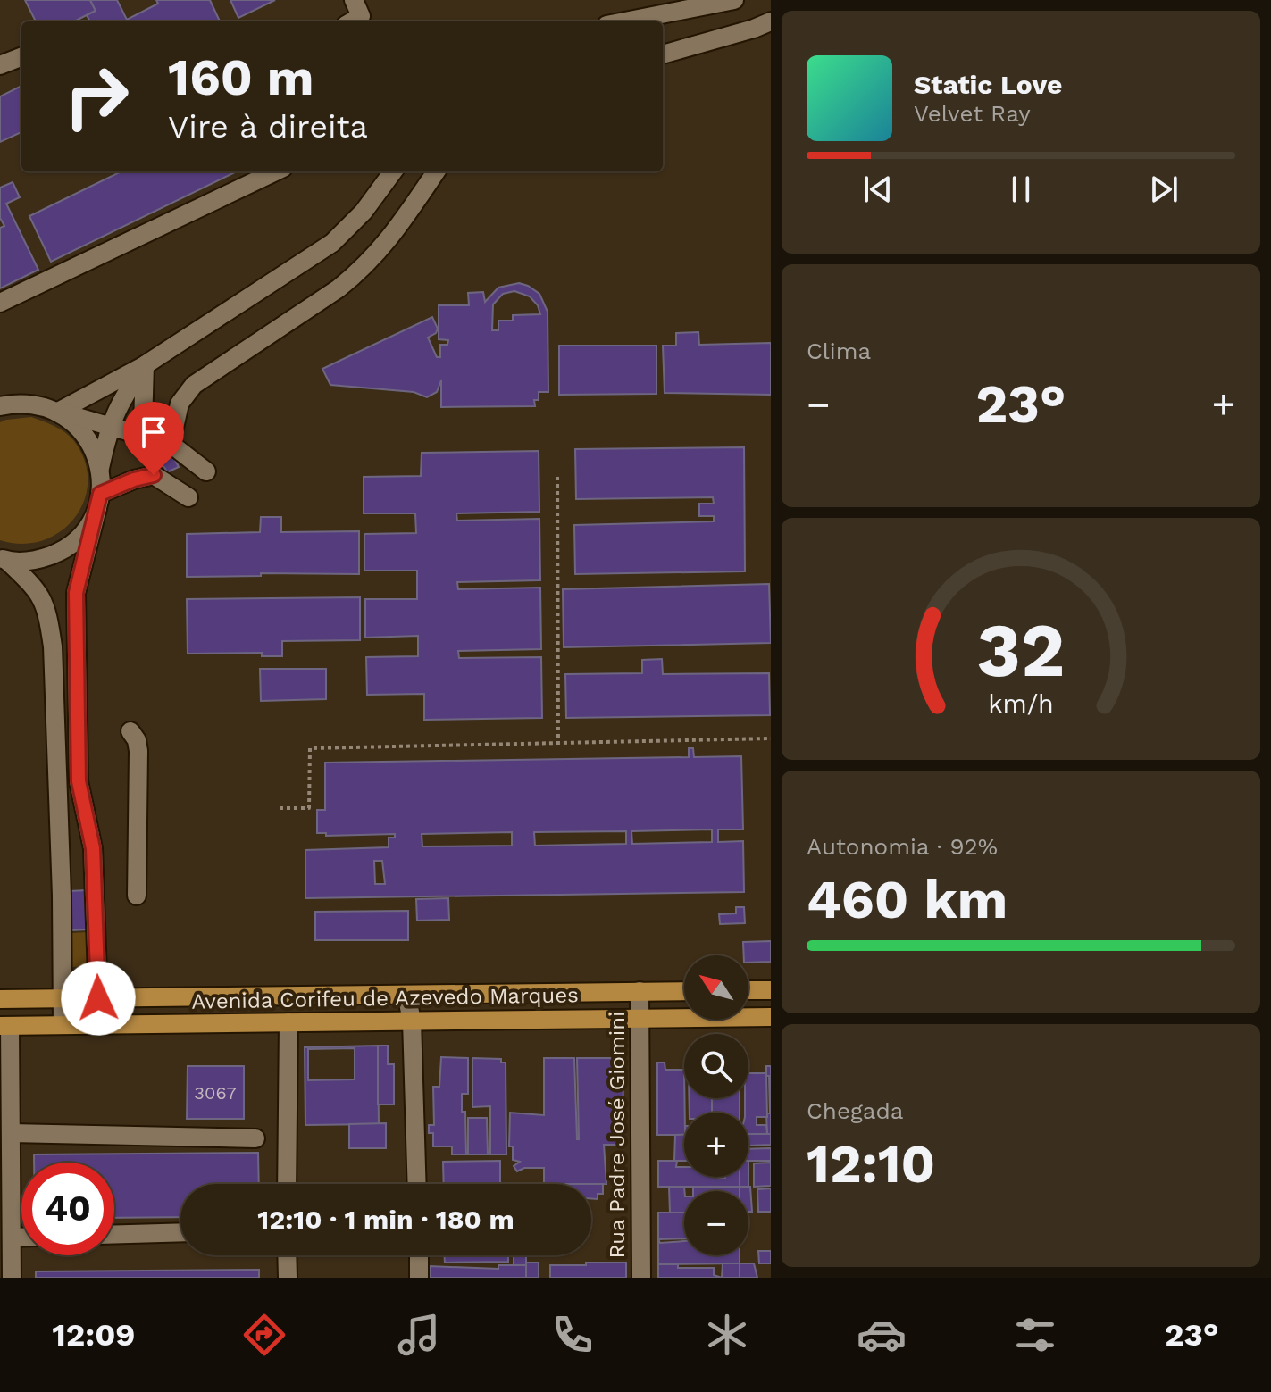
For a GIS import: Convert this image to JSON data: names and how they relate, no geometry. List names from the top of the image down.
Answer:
{
  "streets": {
    "main road": ["Avenida Corifeu de Azevedo Marques"],
    "street": ["Rua Padre José Giomini"]
  },
  "crossings": [
    ["Avenida Corifeu de Azevedo Marques", "Rua Padre José Giomini"]
  ],
  "house_numbers": ["3067"],
  "north": "top left",
  "page": {
    "turn": ["160 m", "Vire à direita"],
    "song": ["Static Love", "Velvet Ray"],
    "tile": [
      "Clima",
      ["Autonomia · 92%", "460 km"],
      ["Chegada", "12:10"]
    ],
    "heat": ["−", "23°", "+"],
    "map_buttons": ["+", "−"],
    "limit": "40",
    "trip": "12:10 · 1 min · 180 m",
    "tabs": ["12:09", "23°"],
    "gauge": ["32", "km/h"]
  }
}
